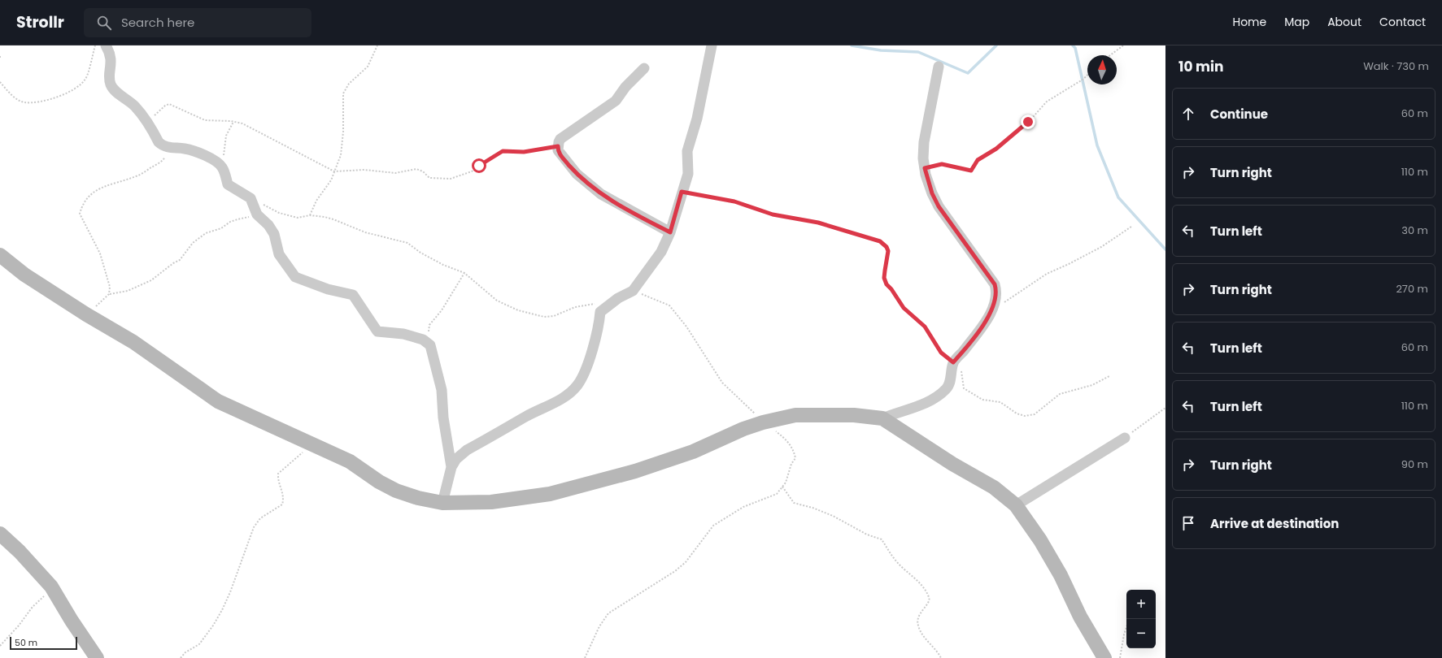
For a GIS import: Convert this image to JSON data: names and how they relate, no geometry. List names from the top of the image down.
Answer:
{
  "scale_bar": "50 m",
  "north": "top",
  "page": {
    "header": "Strollr",
    "search": "Search here",
    "nav": [
      "Home",
      "Map",
      "About",
      "Contact"
    ],
    "heading": ["10 min", "Walk · 730 m"],
    "list": [
      ["Continue", "60 m"],
      ["Turn right", "110 m"],
      ["Turn left", "30 m"],
      ["Turn right", "270 m"],
      ["Turn left", "60 m"],
      ["Turn left", "110 m"],
      ["Turn right", "90 m"],
      "Arrive at destination"
    ],
    "map_buttons": ["+", "−"],
    "scale": "50 m"
  }
}
